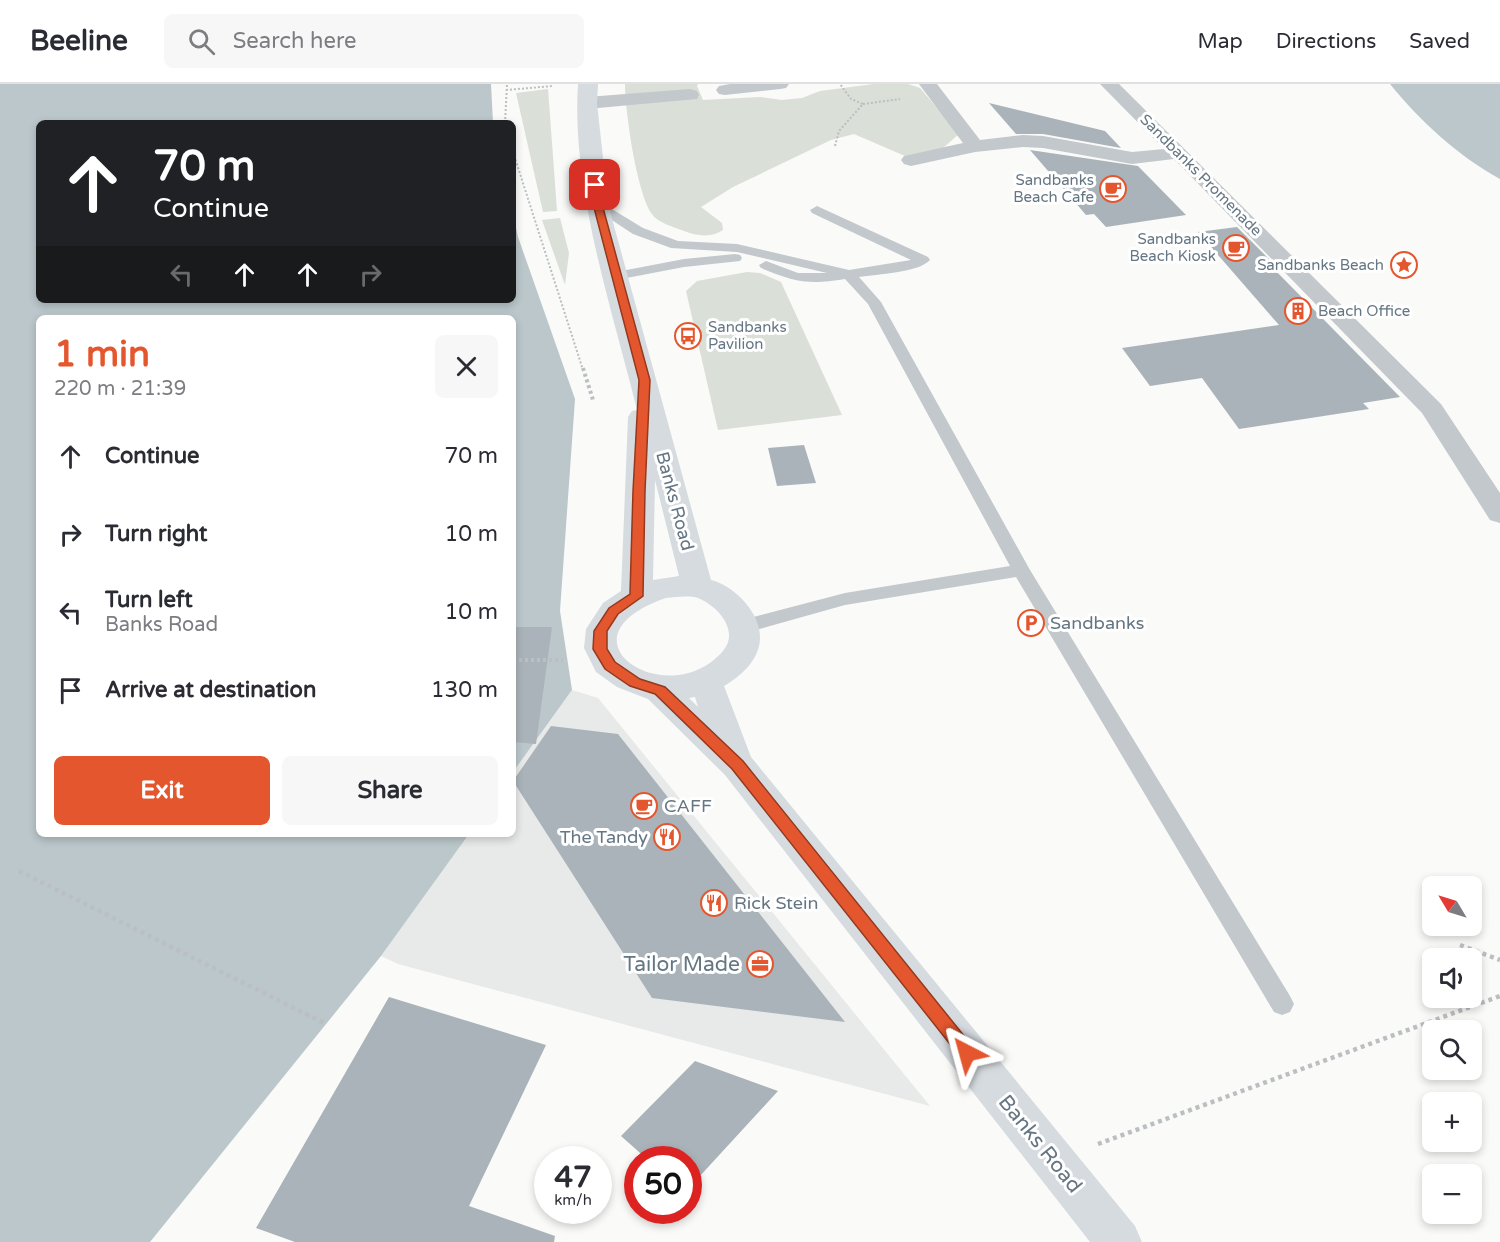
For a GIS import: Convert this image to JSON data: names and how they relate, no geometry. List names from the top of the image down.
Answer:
{
  "streets": {
    "main road": ["Banks Road"],
    "street": ["Sandbanks Promenade"]
  },
  "places": {
    "cafe": ["Sandbanks Beach Cafe", "Sandbanks Beach Kiosk", "CAFF"],
    "place": ["Sandbanks Beach"],
    "building": ["Beach Office"],
    "bus stop": ["Sandbanks Pavilion"],
    "parking": ["Sandbanks"],
    "restaurant": ["The Tandy", "Rick Stein"],
    "office": ["Tailor Made"]
  },
  "north": "top left",
  "page": {
    "header": "Beeline",
    "search": "Search here",
    "nav": ["Map", "Directions", "Saved"],
    "turn": ["70 m", "Continue"],
    "heading": ["1 min", "220 m · 21:39"],
    "list": [
      {
        "name": "Continue",
        "value": "70 m"
      },
      {
        "name": "Turn right",
        "value": "10 m"
      },
      {
        "name": "Turn left",
        "note": "Banks Road",
        "value": "10 m"
      },
      {
        "name": "Arrive at destination",
        "value": "130 m"
      }
    ],
    "buttons": ["Exit", "Share"],
    "map_buttons": ["+", "−"],
    "speed": "47 km/h",
    "limit": "50"
  }
}
